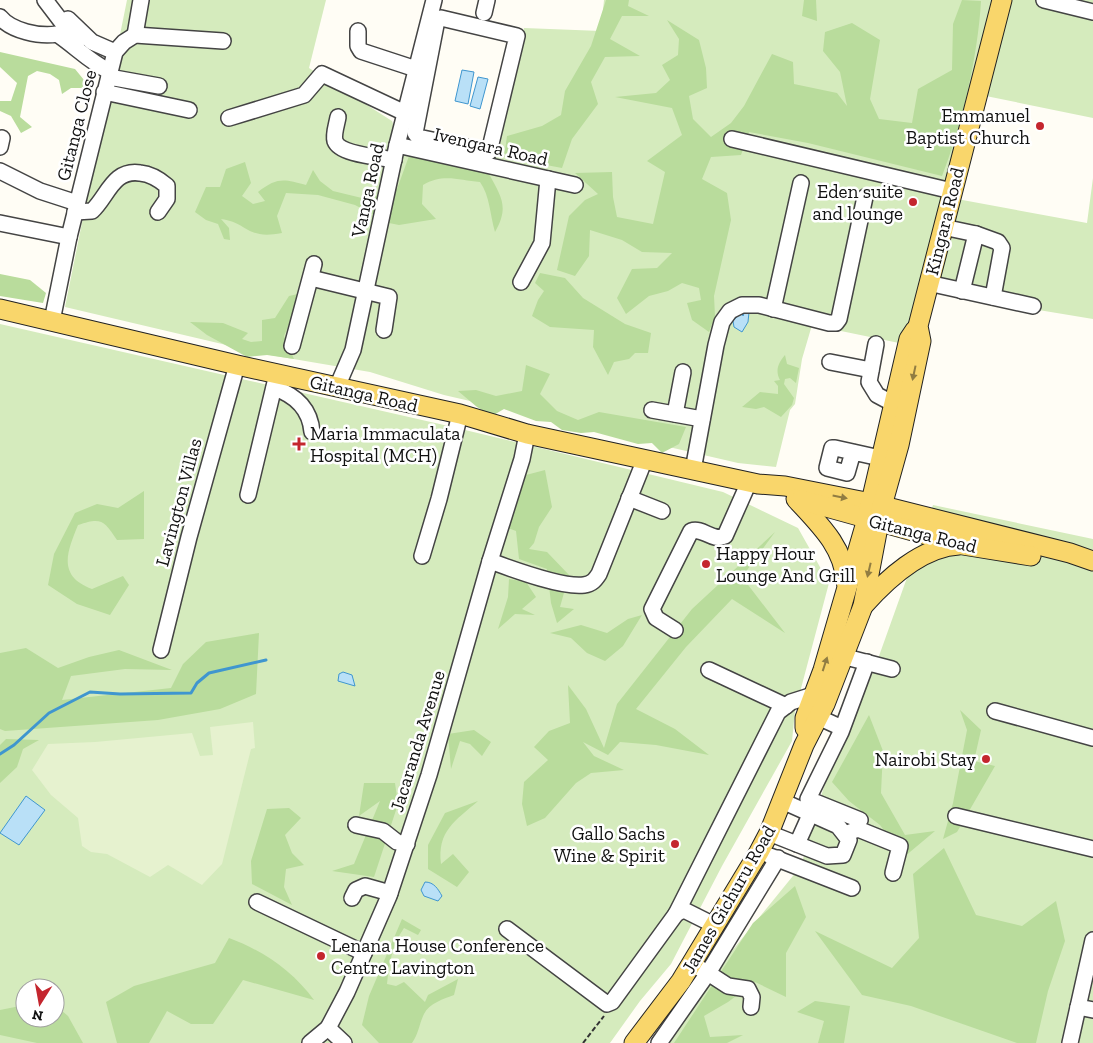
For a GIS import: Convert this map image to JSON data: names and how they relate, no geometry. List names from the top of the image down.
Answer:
{
  "streets": {
    "main road": ["Kingara Road", "Gitanga Road", "James Gichuru Road"],
    "street": [
      "Gitanga Close",
      "Ivengara Road",
      "Vanga Road",
      "Lavington Villas",
      "Jacaranda Avenue"
    ]
  },
  "crossings": [
    ["Gitanga Close", "Gitanga Road"],
    ["Ivengara Road", "Vanga Road"],
    ["Vanga Road", "Gitanga Road"],
    ["Kingara Road", "Gitanga Road"],
    ["Kingara Road", "James Gichuru Road"],
    ["Gitanga Road", "Lavington Villas"],
    ["Gitanga Road", "Jacaranda Avenue"],
    ["Gitanga Road", "James Gichuru Road"]
  ],
  "places": {
    "other": [
      "Emmanuel Baptist Church",
      "Eden suite and lounge",
      "Happy Hour Lounge And Grill",
      "Nairobi Stay",
      "Gallo Sachs Wine & Spirit",
      "Lenana House Conference Centre Lavington"
    ],
    "health": ["Maria Immaculata Hospital (MCH)"]
  },
  "north": "bottom"
}
